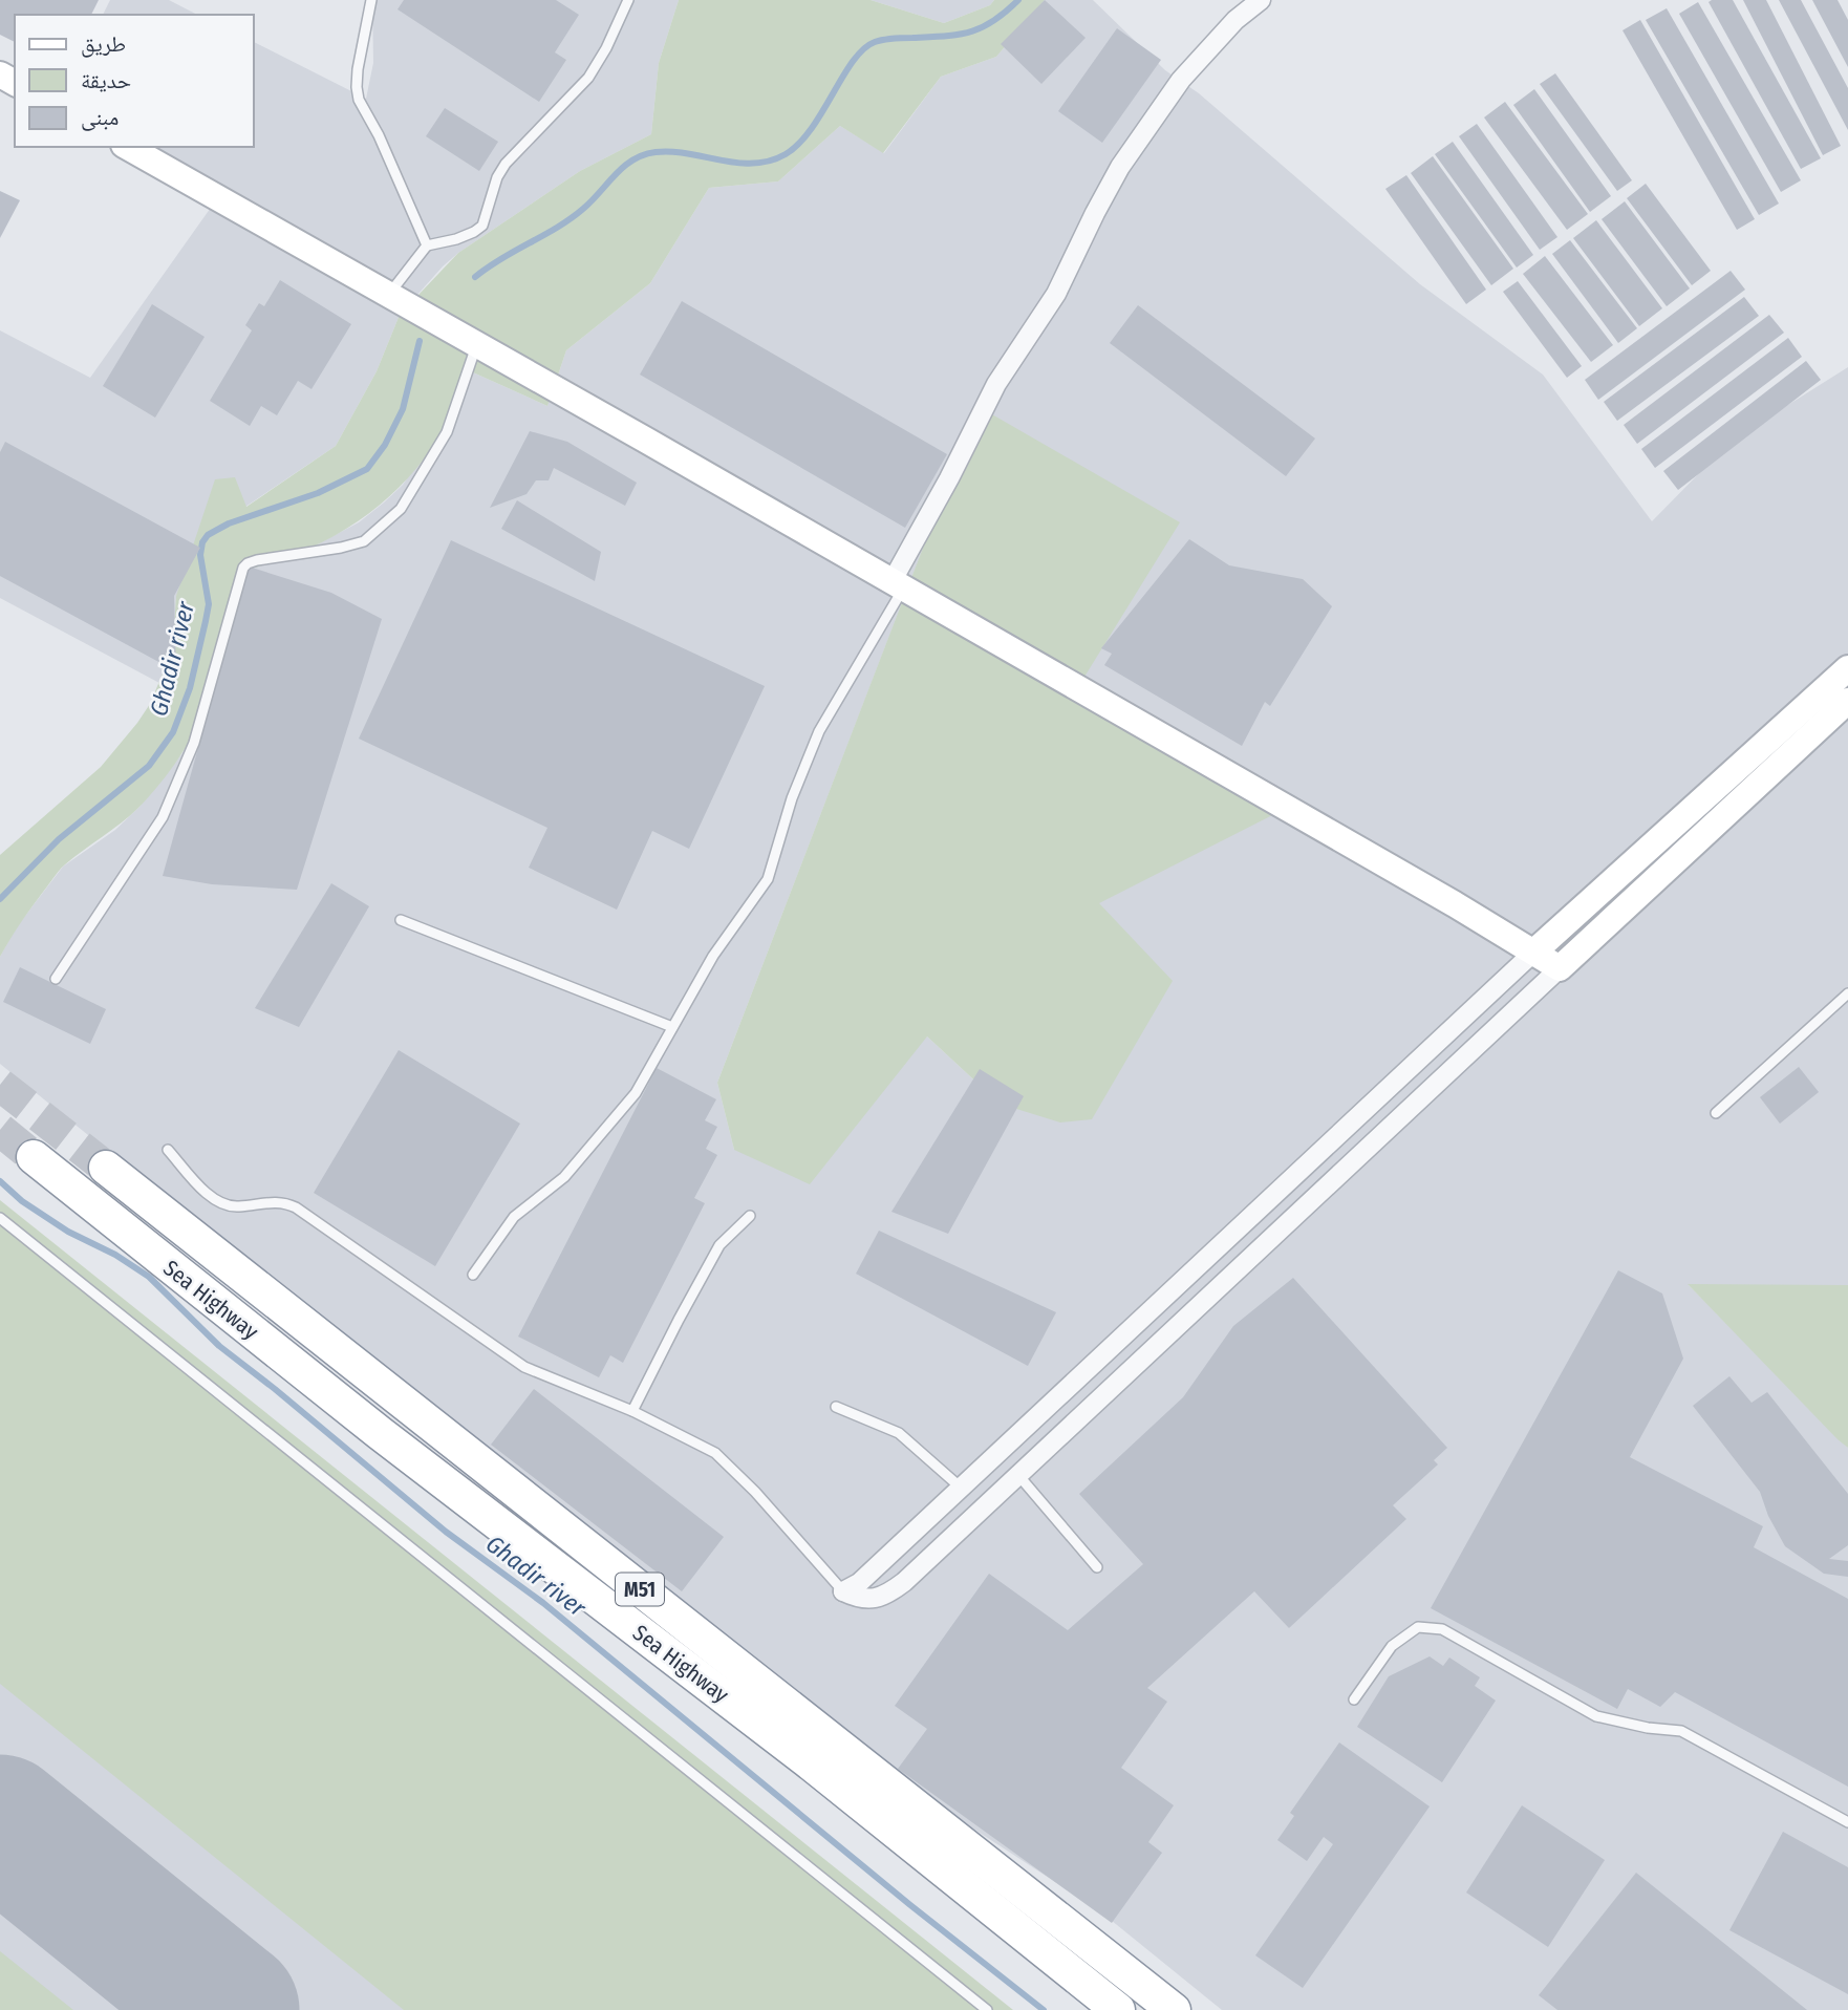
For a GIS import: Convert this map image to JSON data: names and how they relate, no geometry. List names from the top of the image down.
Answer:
{
  "streets": {
    "highway": ["Sea Highway", "M51"]
  },
  "water": ["Ghadir river"],
  "legend": ["طريق", "حديقة", "مبنى"]
}
